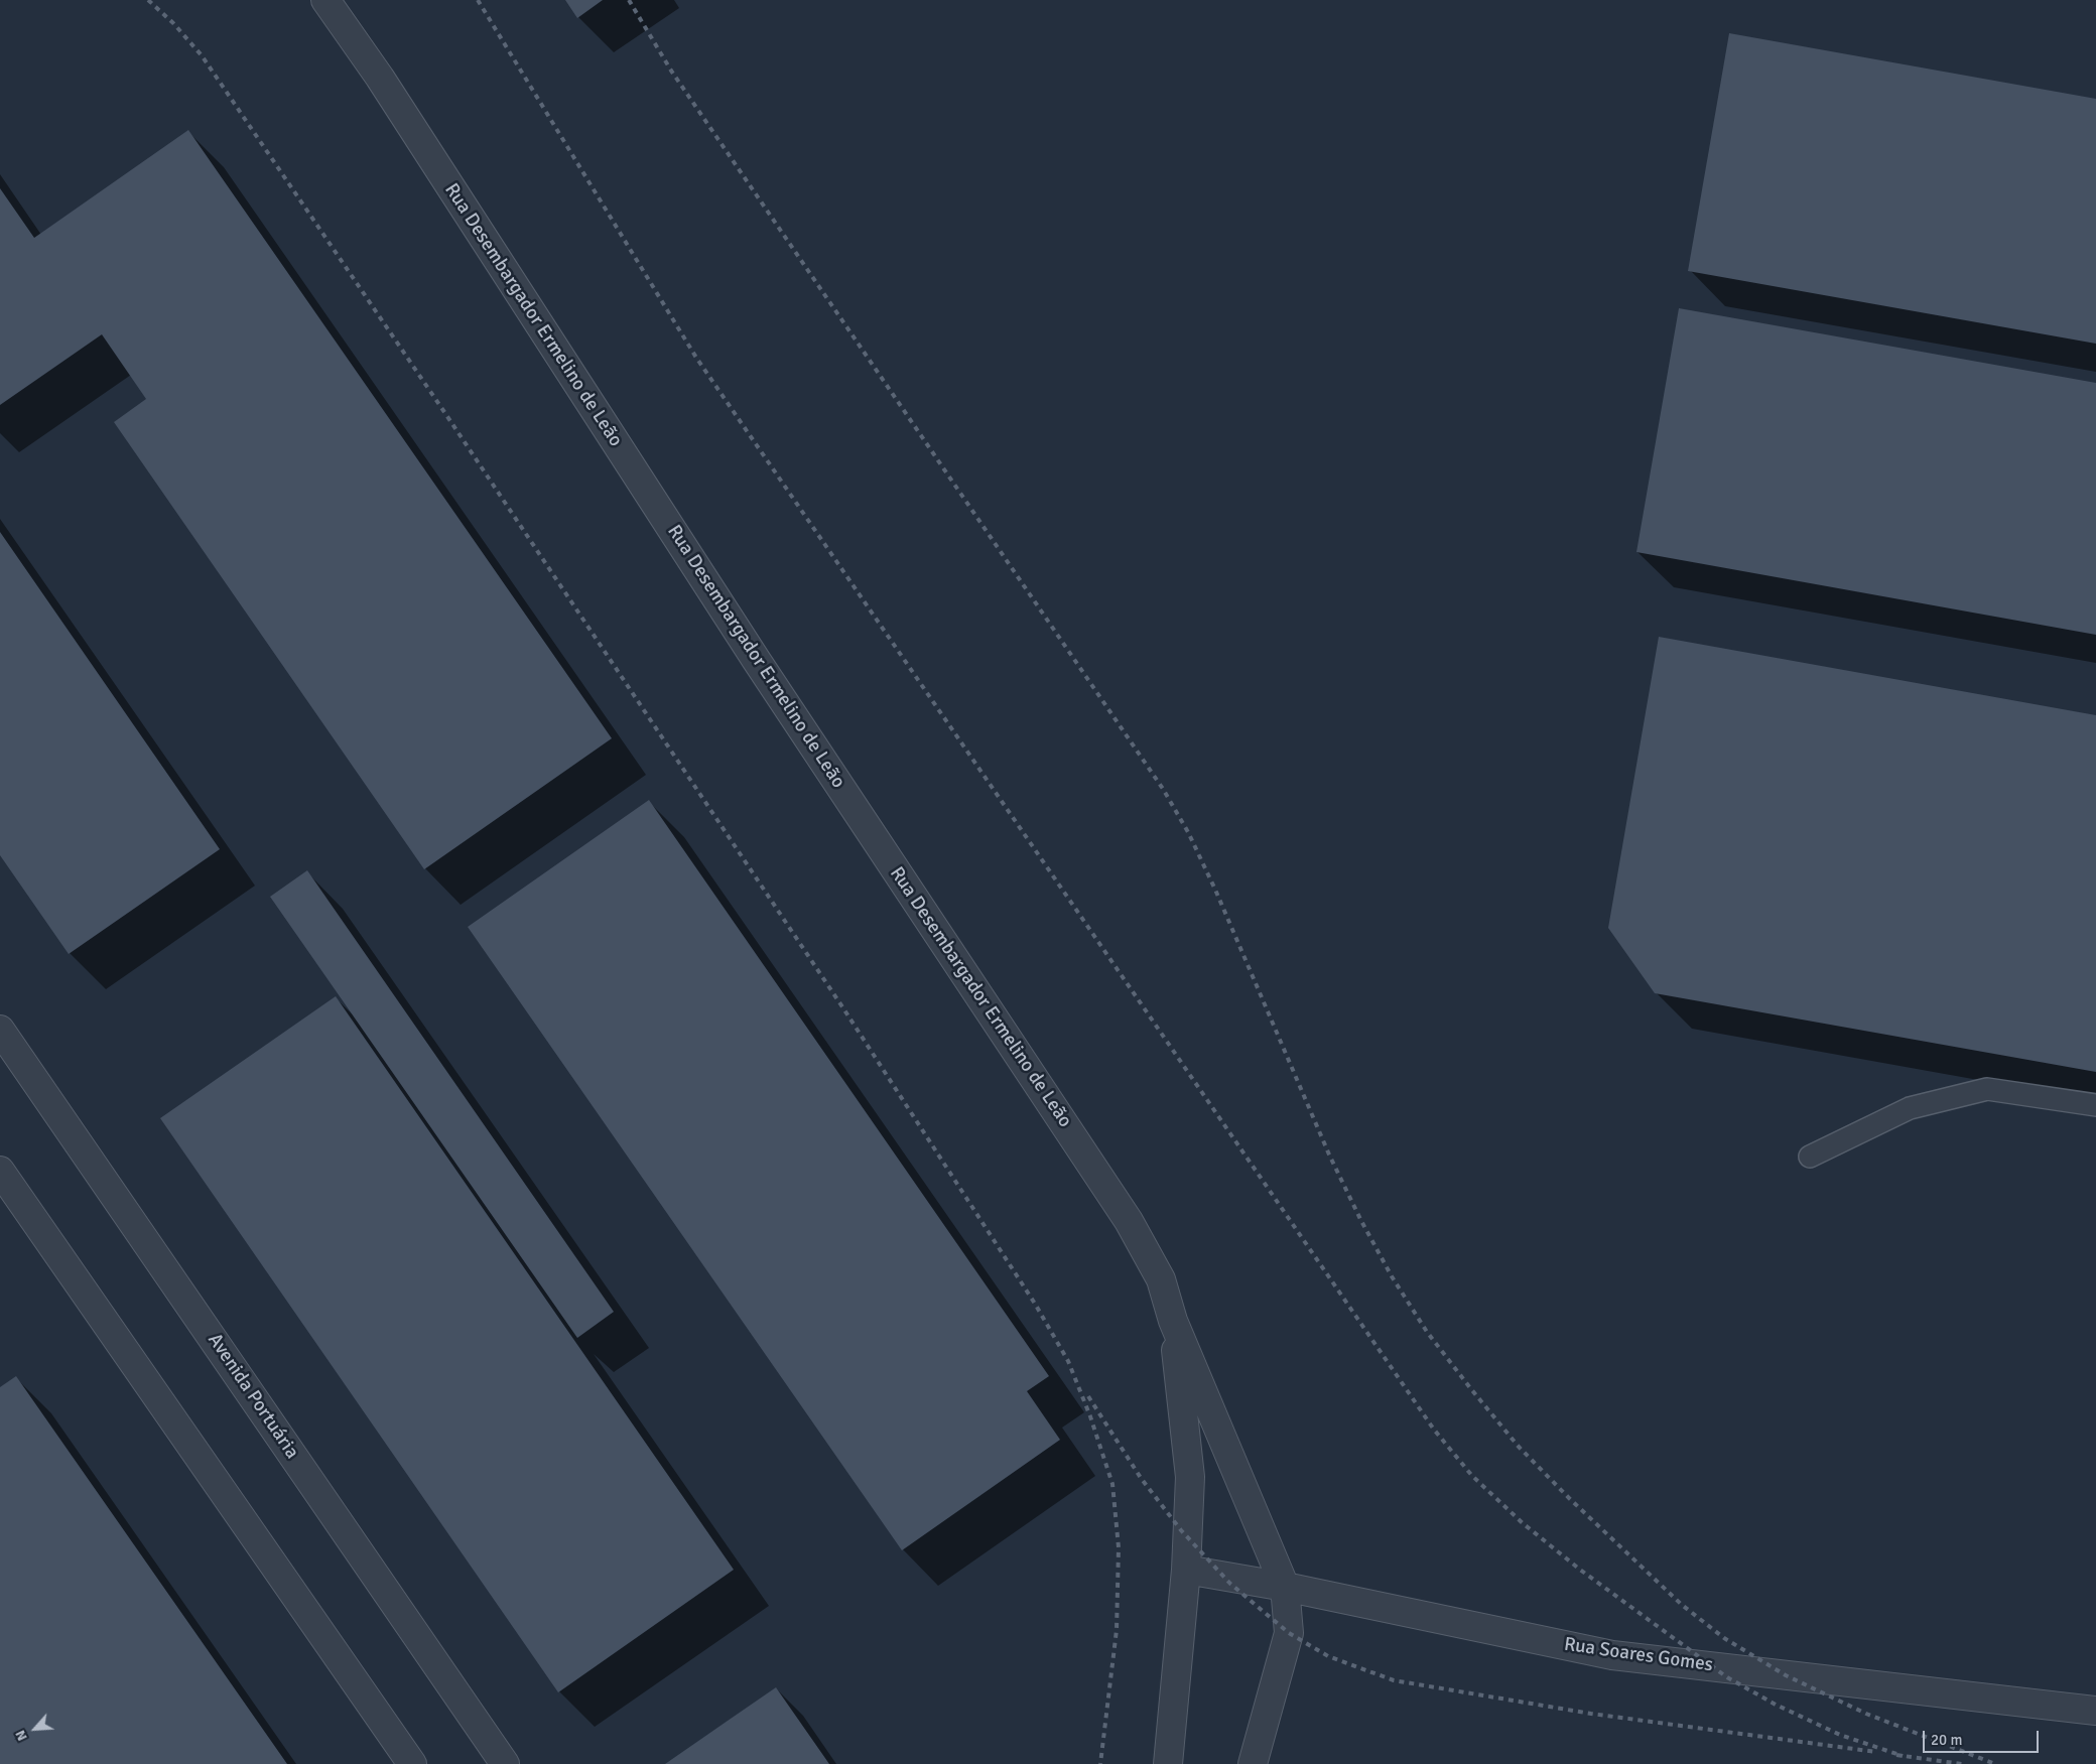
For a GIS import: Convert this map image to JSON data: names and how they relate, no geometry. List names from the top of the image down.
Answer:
{
  "streets": {
    "street": ["Rua Desembargador Ermelino de Leão", "Avenida Portuária", "Rua Soares Gomes"]
  },
  "crossings": [
    ["Rua Desembargador Ermelino de Leão", "Rua Soares Gomes"]
  ],
  "scale_bar": "20 m",
  "north": "bottom left"
}
